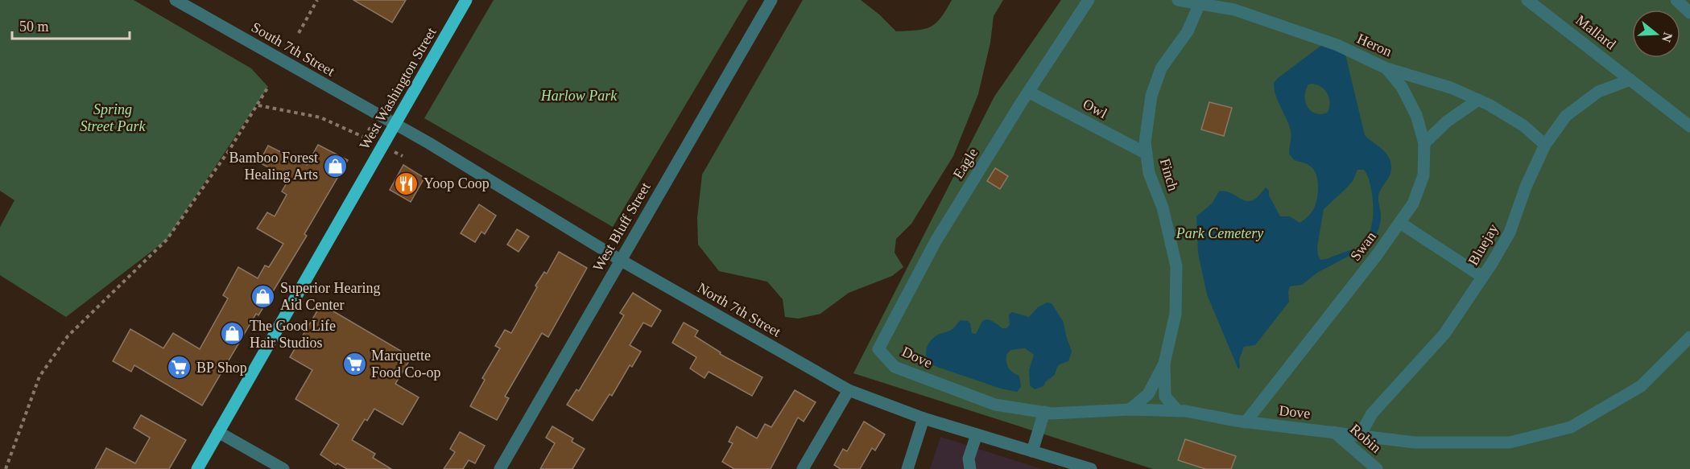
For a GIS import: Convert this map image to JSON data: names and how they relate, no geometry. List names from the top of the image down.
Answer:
{
  "streets": {
    "main road": ["West Washington Street"],
    "street": [
      "Mallard",
      "Heron",
      "South 7th Street",
      "Owl",
      "Eagle",
      "Finch",
      "West Bluff Street",
      "Bluejay",
      "Swan",
      "North 7th Street",
      "Dove",
      "Robin"
    ]
  },
  "crossings": [
    ["Mallard", "Bluejay"],
    ["Heron", "Finch"],
    ["Heron", "Bluejay"],
    ["Heron", "Swan"],
    ["South 7th Street", "West Washington Street"],
    ["South 7th Street", "North 7th Street"],
    ["West Washington Street", "North 7th Street"],
    ["Owl", "Eagle"],
    ["Owl", "Finch"],
    ["Eagle", "Dove"],
    ["Finch", "Dove"],
    ["West Bluff Street", "North 7th Street"],
    ["Bluejay", "Dove"],
    ["Swan", "Dove"],
    ["Dove", "Robin"]
  ],
  "parks": ["Harlow Park", "Spring Street Park", "Park Cemetery"],
  "places": {
    "shop": ["Bamboo Forest Healing Arts", "Superior Hearing Aid Center", "The Good Life Hair Studios"],
    "restaurant": ["Yoop Coop"],
    "supermarket": ["Marquette Food Co-op", "BP Shop"]
  },
  "scale_bar": "50 m",
  "north": "right"
}
